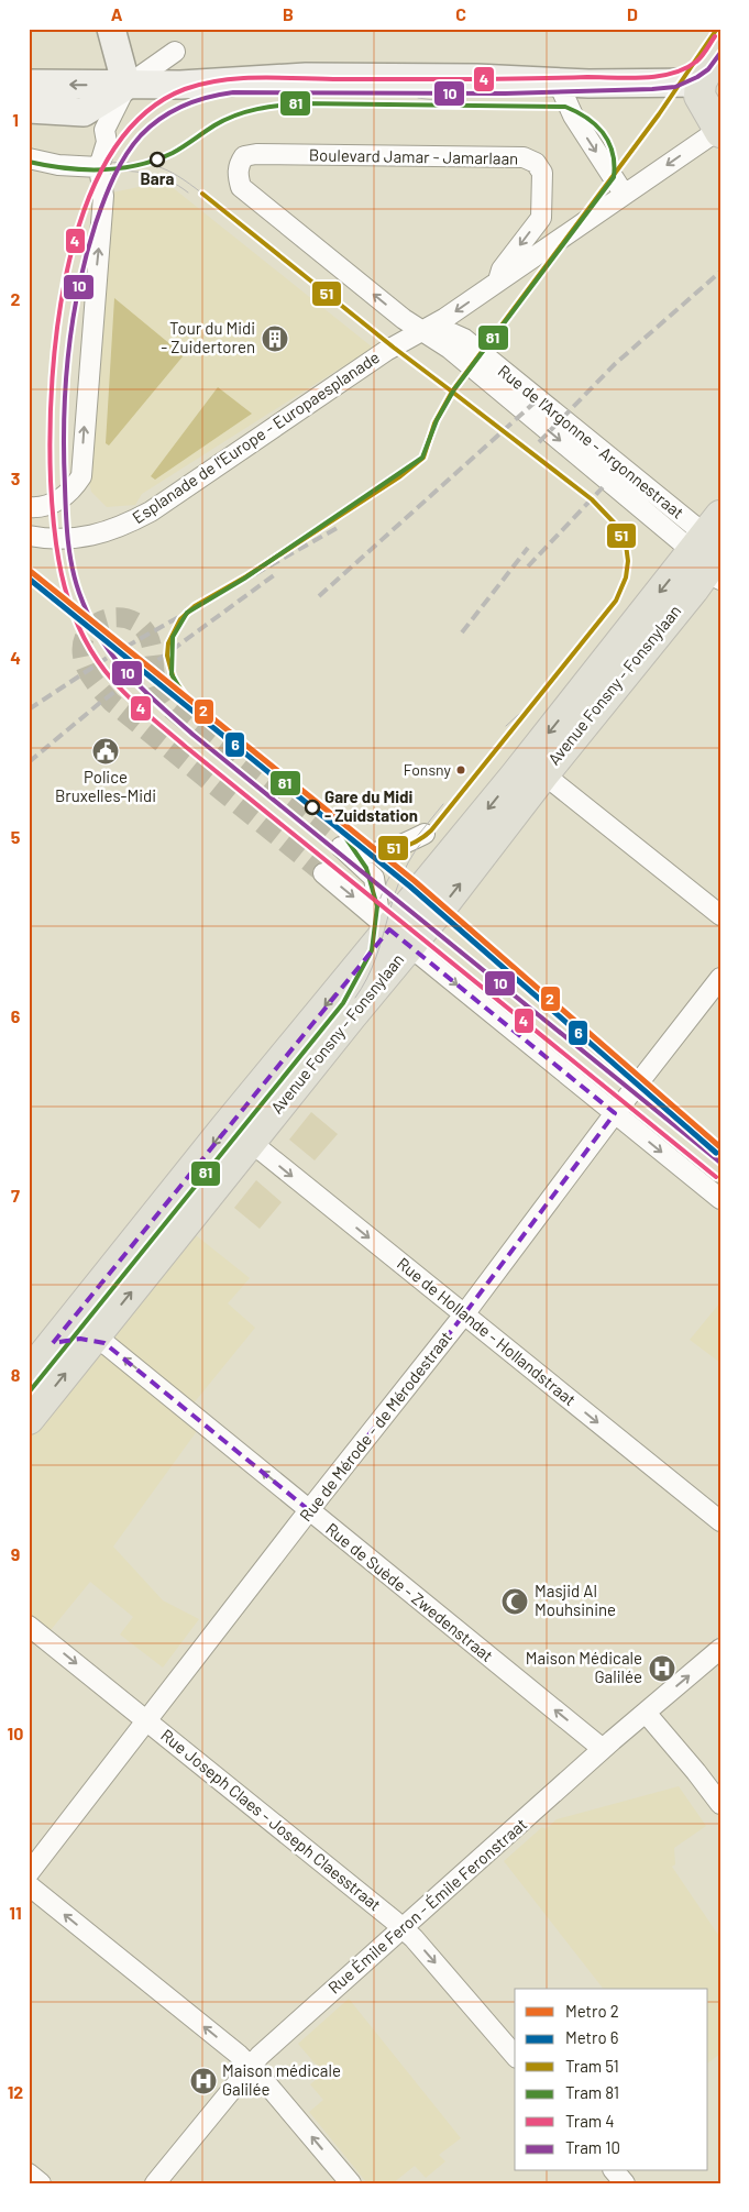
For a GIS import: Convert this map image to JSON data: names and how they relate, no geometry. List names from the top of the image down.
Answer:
{
  "streets": {
    "main road": ["Avenue Fonsny - Fonsnylaan"],
    "street": [
      "Boulevard Jamar - Jamarlaan",
      "Esplanade de l'Europe - Europaesplanade",
      "Rue de l'Argonne - Argonnestraat",
      "Rue de Hollande - Hollandstraat",
      "Rue de Mérode - de Mérodestraat",
      "Rue de Suède - Zwedenstraat",
      "Rue Joseph Claes - Joseph Claesstraat",
      "Rue Émile Feron - Émile Feronstraat"
    ]
  },
  "crossings": [
    ["Boulevard Jamar - Jamarlaan", "Esplanade de l'Europe - Europaesplanade"],
    ["Boulevard Jamar - Jamarlaan", "Rue de l'Argonne - Argonnestraat"],
    ["Esplanade de l'Europe - Europaesplanade", "Rue de l'Argonne - Argonnestraat"],
    ["Rue de l'Argonne - Argonnestraat", "Avenue Fonsny - Fonsnylaan"],
    ["Avenue Fonsny - Fonsnylaan", "Rue de Hollande - Hollandstraat"],
    ["Avenue Fonsny - Fonsnylaan", "Rue de Suède - Zwedenstraat"],
    ["Rue de Hollande - Hollandstraat", "Rue de Mérode - de Mérodestraat"],
    ["Rue de Mérode - de Mérodestraat", "Rue de Suède - Zwedenstraat"],
    ["Rue de Mérode - de Mérodestraat", "Rue Joseph Claes - Joseph Claesstraat"],
    ["Rue de Suède - Zwedenstraat", "Rue Émile Feron - Émile Feronstraat"],
    ["Rue Joseph Claes - Joseph Claesstraat", "Rue Émile Feron - Émile Feronstraat"]
  ],
  "one_way": ["Rue de Hollande - Hollandstraat", "Rue de Suède - Zwedenstraat", "Rue Joseph Claes - Joseph Claesstraat"],
  "places": {
    "other": ["Bara", "Fonsny", "Gare du Midi - Zuidstation"],
    "building": ["Tour du Midi - Zuidertoren"],
    "public building": ["Police Bruxelles-Midi"],
    "mosque": ["Masjid Al Mouhsinine"],
    "hospital": ["Maison Médicale Galilée", "Maison médicale Galilée"]
  },
  "lines": [
    "tram line 51",
    "tram line 4",
    "tram line 10",
    "tram line 81",
    "metro line 2",
    "metro line 6"
  ],
  "legend": [
    "Metro 2",
    "Metro 6",
    "Tram 51",
    "Tram 81",
    "Tram 4",
    "Tram 10"
  ],
  "grid": {
    "columns": [
      "A",
      "B",
      "C",
      "D"
    ],
    "rows": [
      "1",
      "2",
      "3",
      "4",
      "5",
      "6",
      "7",
      "8",
      "9",
      "10",
      "11",
      "12"
    ]
  }
}
